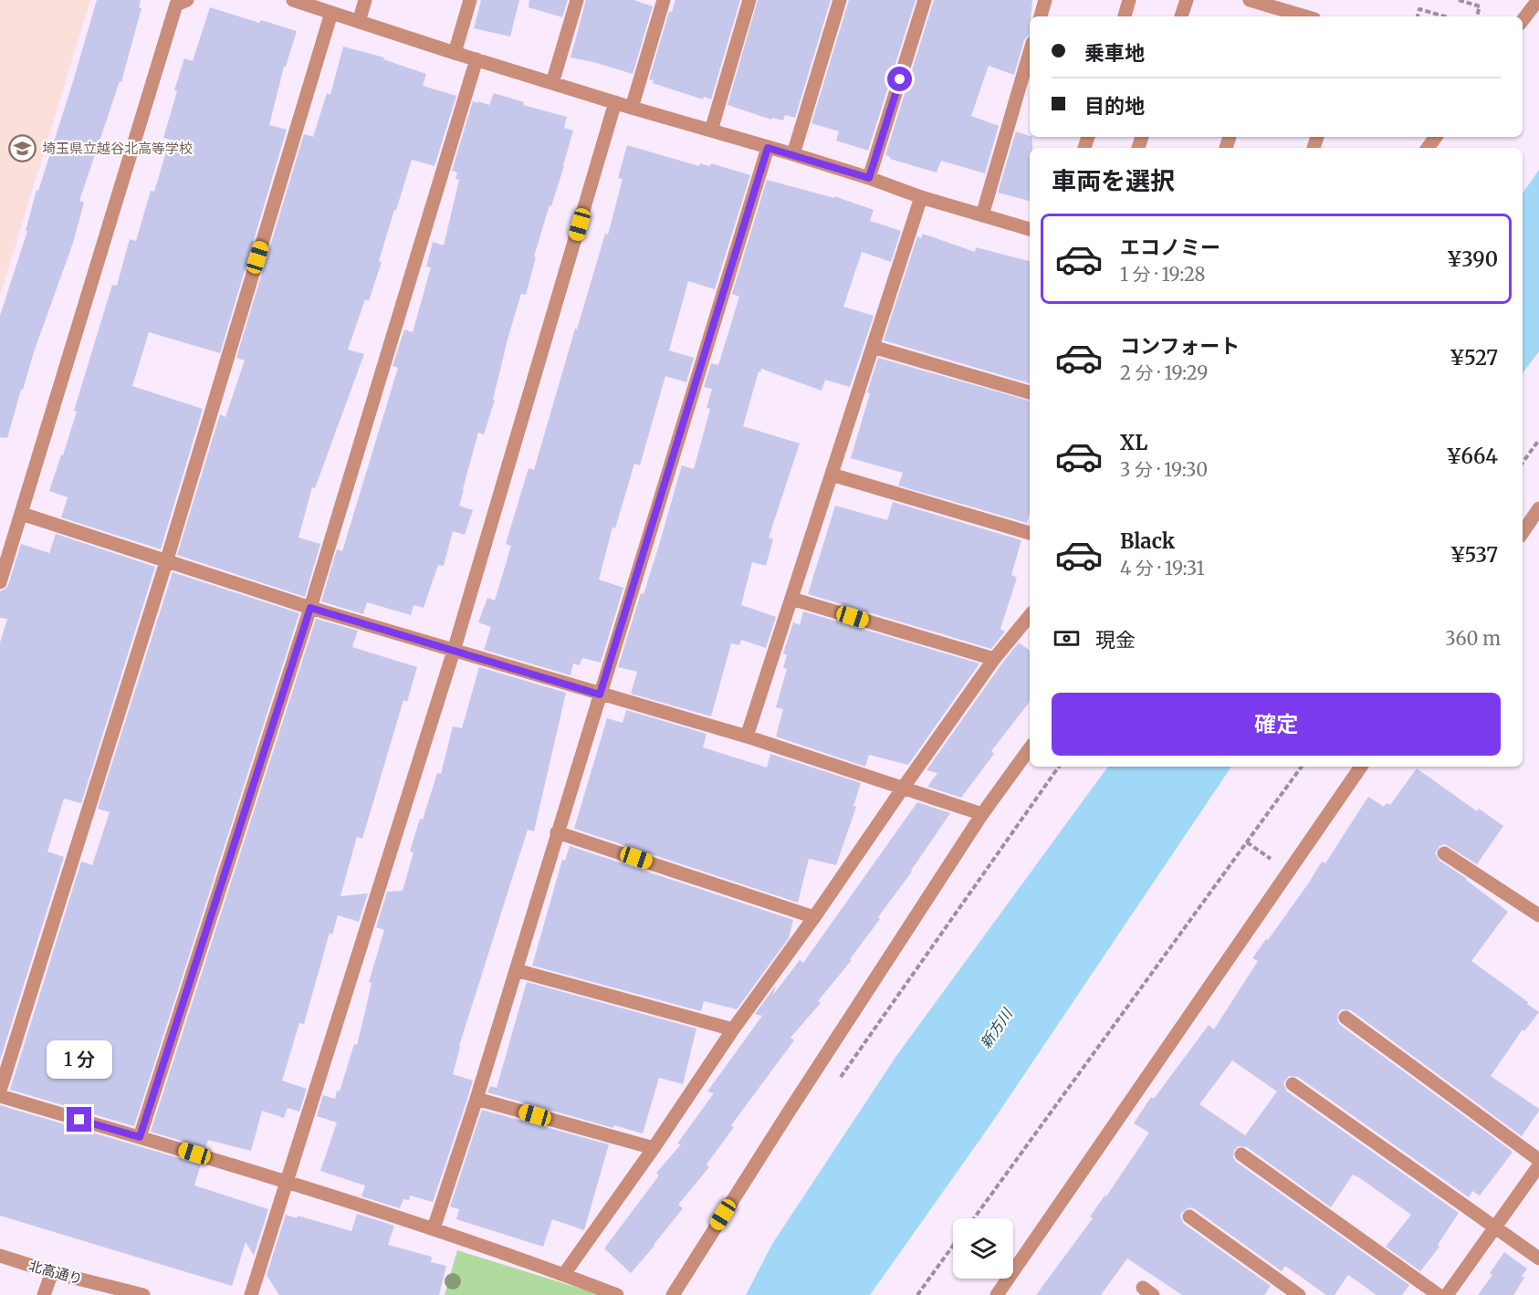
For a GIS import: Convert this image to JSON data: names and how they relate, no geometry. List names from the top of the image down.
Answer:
{
  "streets": {
    "street": ["北高通り"]
  },
  "water": ["新方川"],
  "places": {
    "school or university": ["埼玉県立越谷北高等学校"]
  },
  "page": {
    "banner": ["乗車地", "目的地"],
    "heading": "車両を選択",
    "list": [
      {
        "name": "エコノミー",
        "note": "1 分 · 19:28",
        "value": "¥390"
      },
      {
        "name": "コンフォート",
        "note": "2 分 · 19:29",
        "value": "¥527"
      },
      {
        "name": "XL",
        "note": "3 分 · 19:30",
        "value": "¥664"
      },
      {
        "name": "Black",
        "note": "4 分 · 19:31",
        "value": "¥537"
      }
    ],
    "pay": ["現金", "360 m"],
    "buttons": "確定",
    "bubble": "1 分"
  }
}
